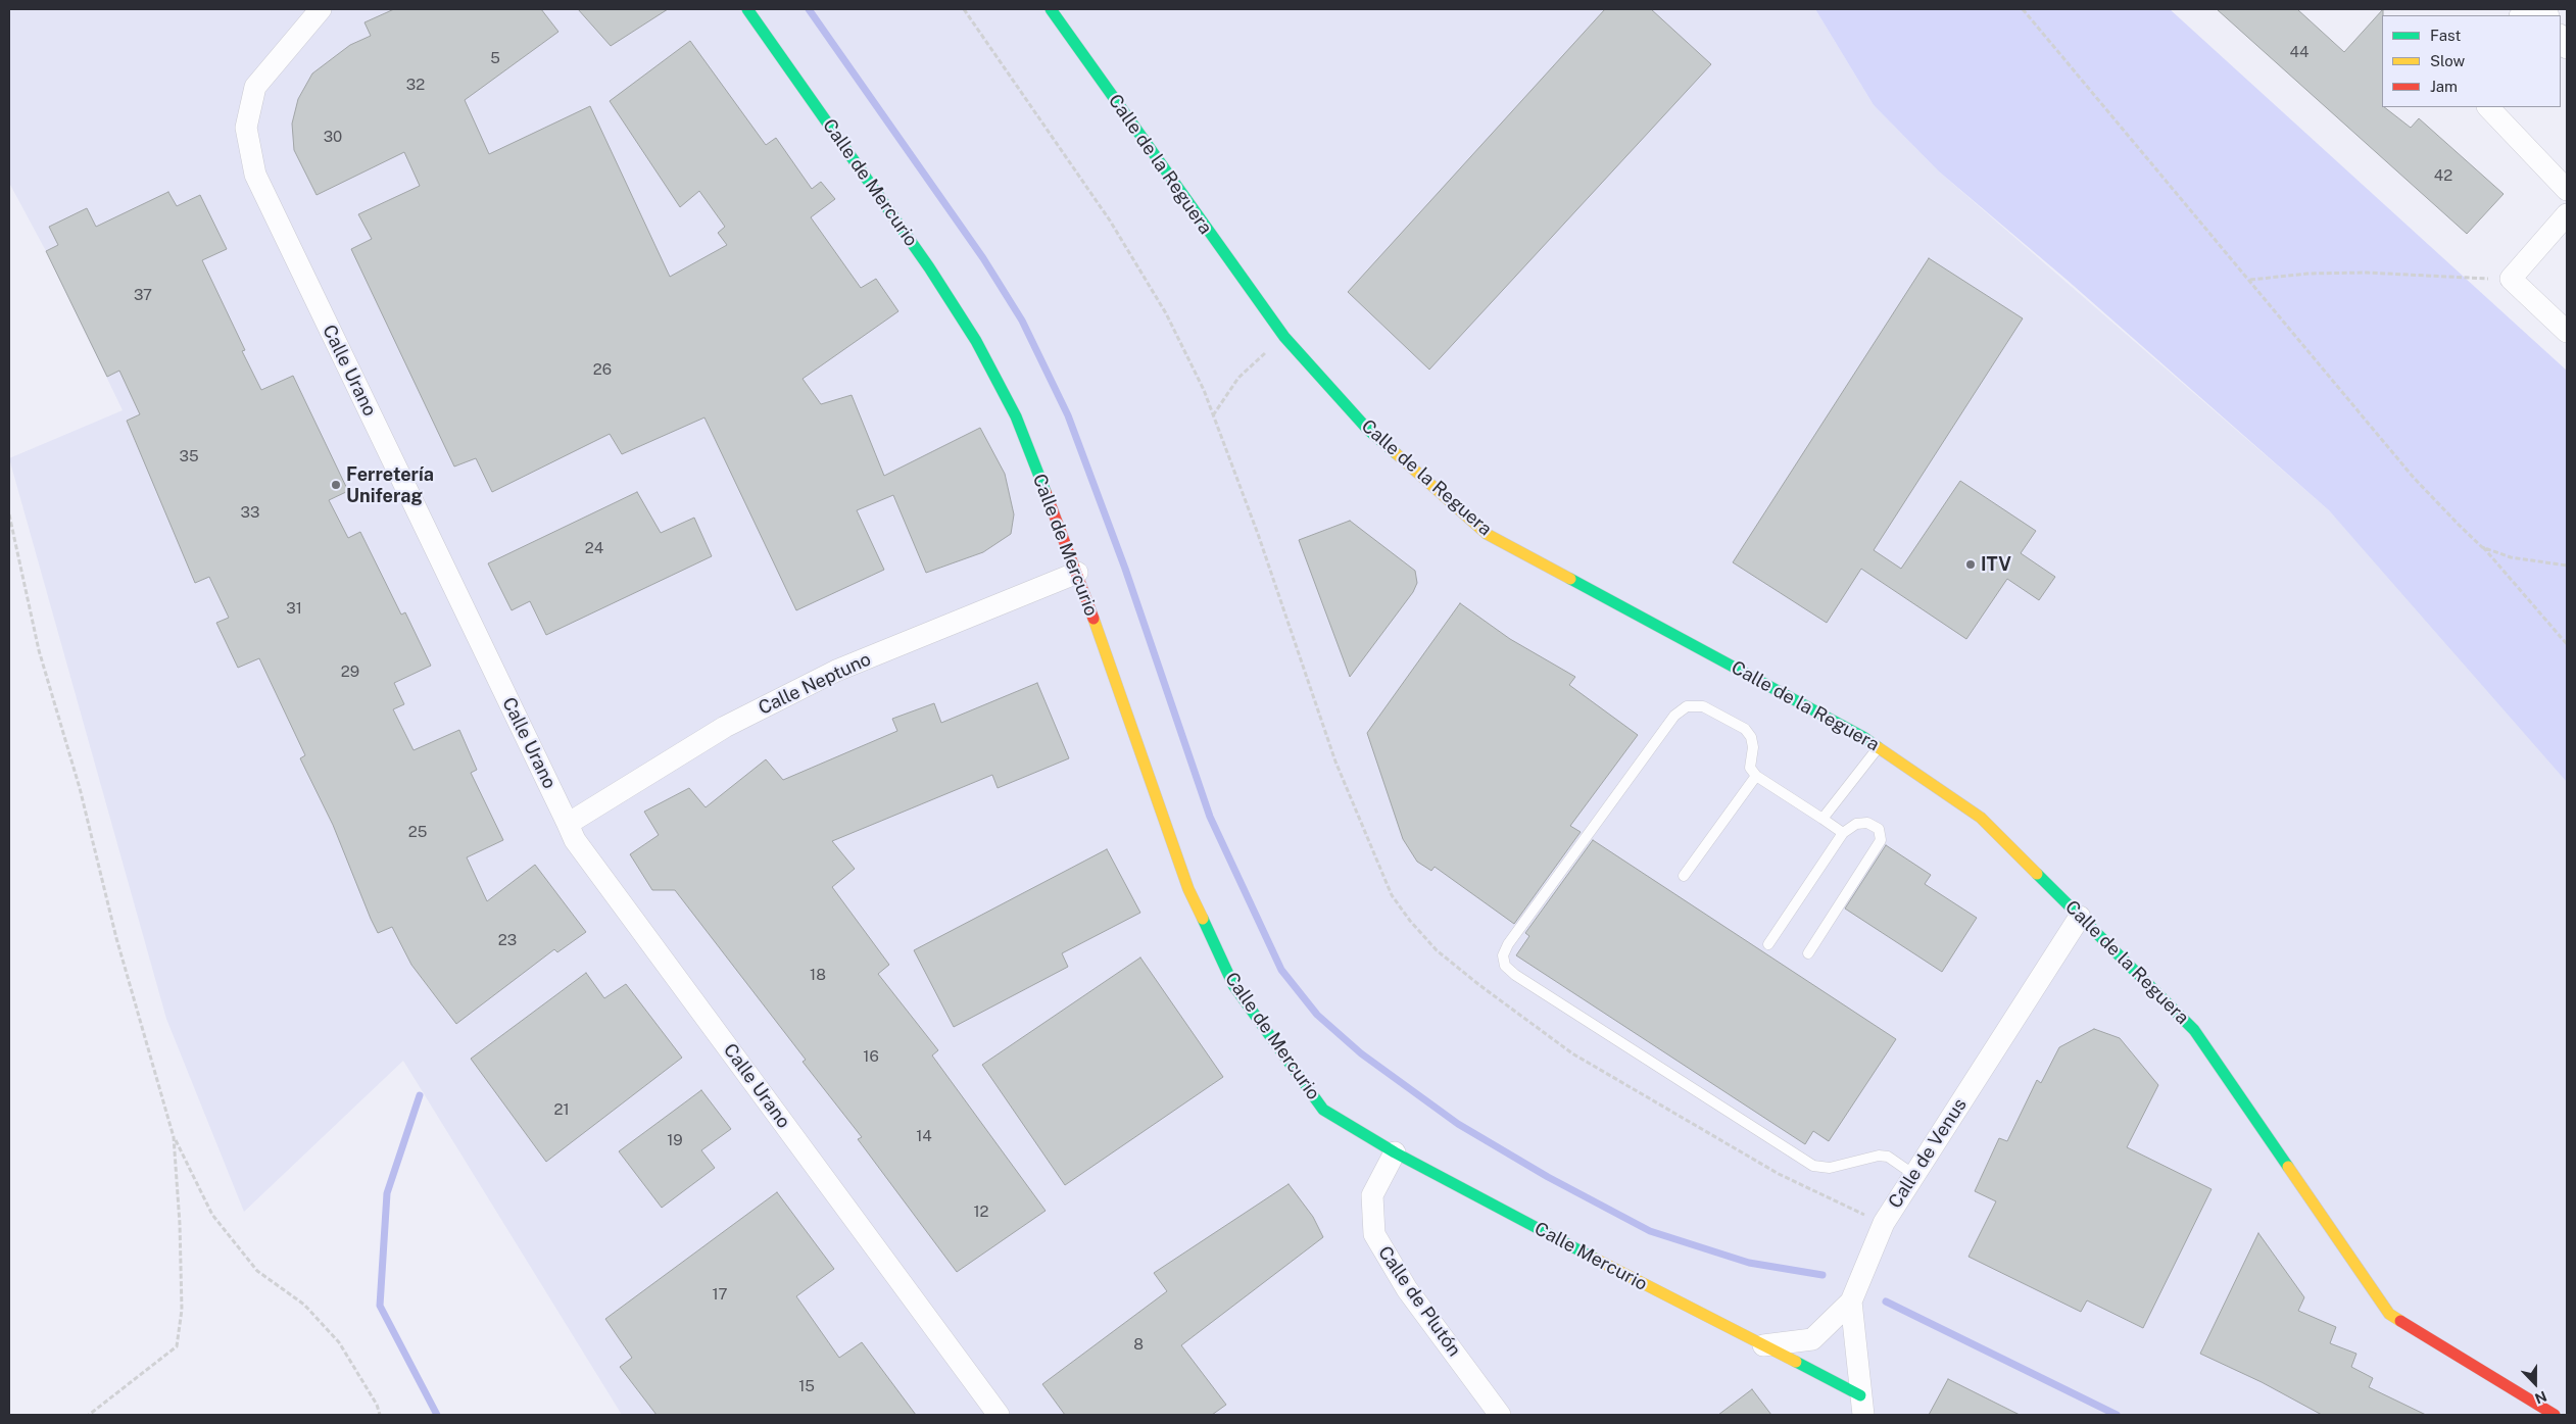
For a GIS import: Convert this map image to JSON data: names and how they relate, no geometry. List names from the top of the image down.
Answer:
{
  "streets": {
    "street": [
      "Calle de la Reguera",
      "Calle de Mercurio",
      "Calle Urano",
      "Calle Neptuno",
      "Calle de Venus",
      "Calle Mercurio",
      "Calle de Plutón"
    ]
  },
  "crossings": [
    ["Calle de la Reguera", "Calle de Venus"],
    ["Calle de Mercurio", "Calle Neptuno"],
    ["Calle de Mercurio", "Calle Mercurio"],
    ["Calle Urano", "Calle Neptuno"],
    ["Calle de Venus", "Calle Mercurio"],
    ["Calle Mercurio", "Calle de Plutón"]
  ],
  "places": ["Ferretería Uniferag", "ITV"],
  "house_numbers": [
    "44",
    "5",
    "32",
    "30",
    "42",
    "37",
    "26",
    "35",
    "33",
    "24",
    "31",
    "29",
    "25",
    "23",
    "18",
    "16",
    "21",
    "14",
    "19",
    "12",
    "17",
    "8",
    "15"
  ],
  "legend": ["Fast", "Slow", "Jam"],
  "north": "bottom"
}
